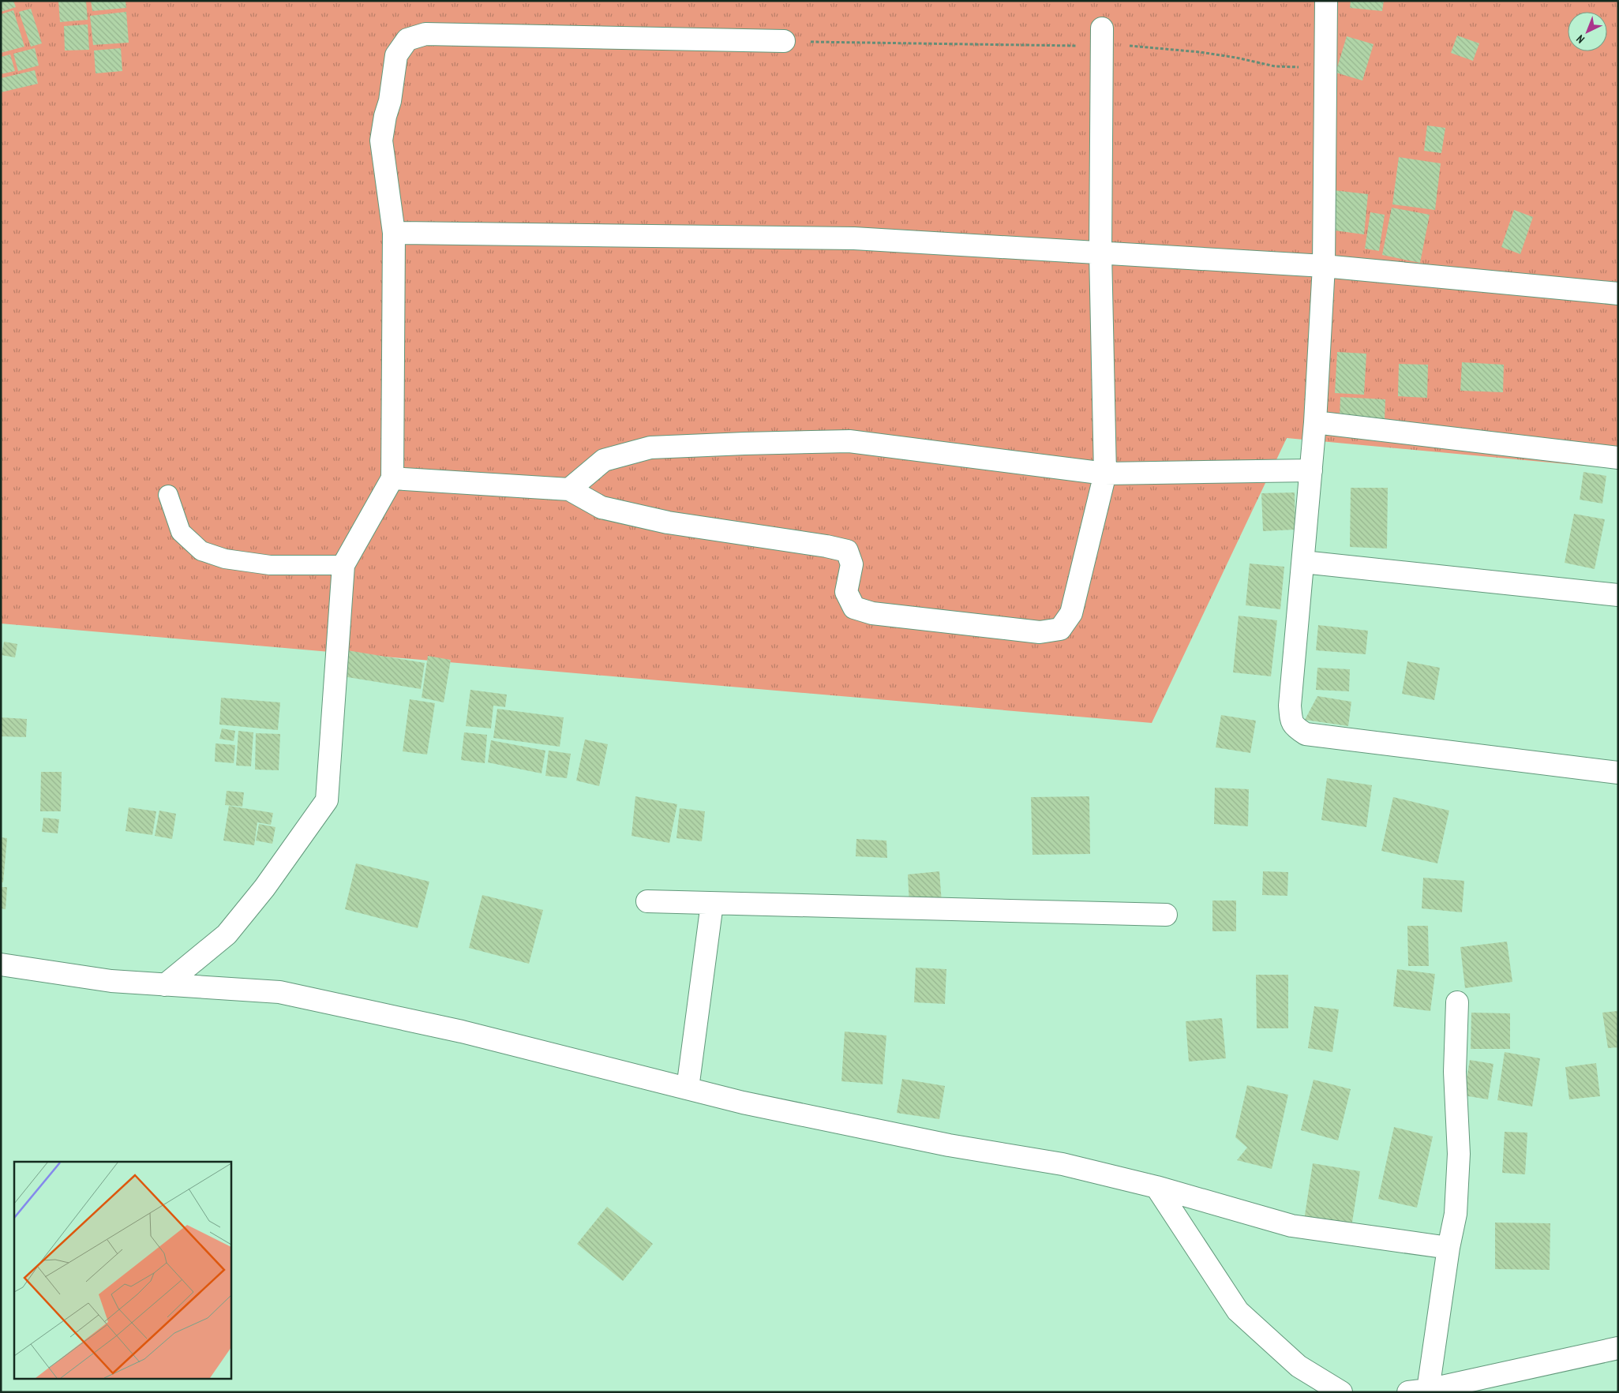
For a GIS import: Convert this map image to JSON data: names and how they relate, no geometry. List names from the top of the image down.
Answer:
{
  "north": "bottom left"
}
